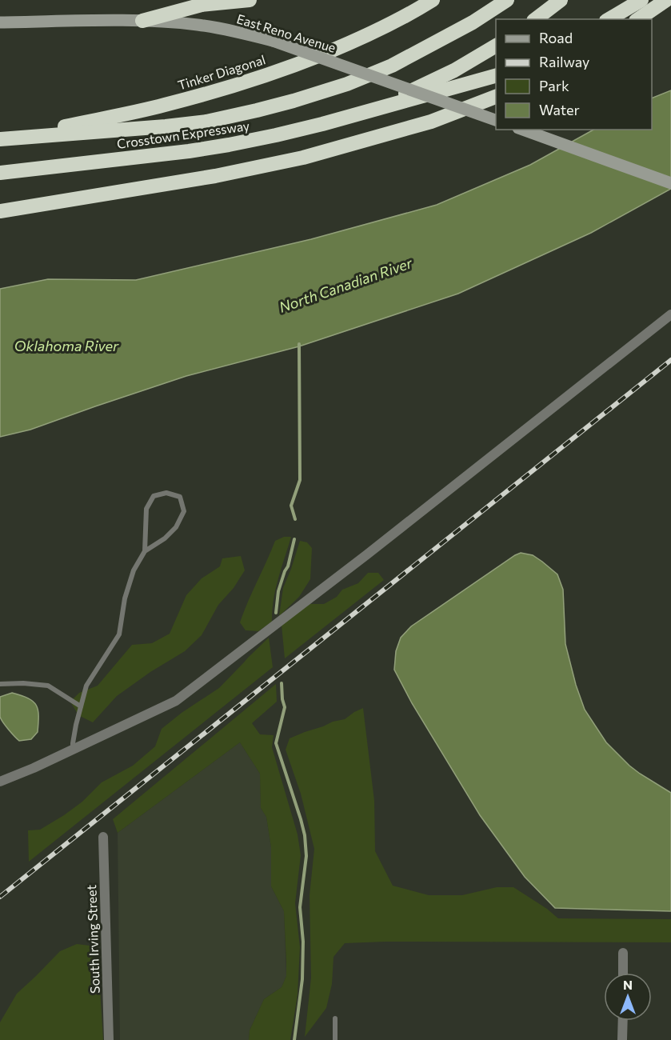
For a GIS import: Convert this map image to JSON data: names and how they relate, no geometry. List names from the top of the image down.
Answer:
{
  "streets": {
    "highway": ["Tinker Diagonal", "Crosstown Expressway"],
    "main road": ["East Reno Avenue"],
    "street": ["South Irving Street"]
  },
  "water": ["North Canadian River", "Oklahoma River"],
  "legend": [
    "Road",
    "Railway",
    "Park",
    "Water"
  ],
  "north": "top"
}
